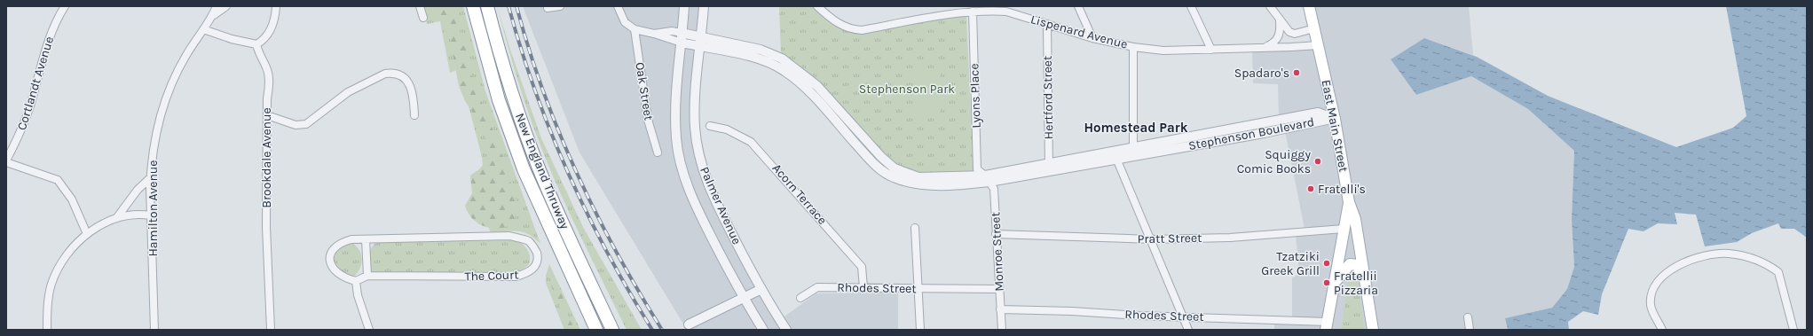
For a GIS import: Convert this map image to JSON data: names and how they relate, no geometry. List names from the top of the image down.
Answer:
{
  "streets": {
    "highway": ["New England Thruway"],
    "main road": ["East Main Street"],
    "street": [
      "Lispenard Avenue",
      "Cortlandt Avenue",
      "Oak Street",
      "Lyons Place",
      "Hertford Street",
      "Stephenson Boulevard",
      "Brookdale Avenue",
      "Acorn Terrace",
      "Palmer Avenue",
      "Hamilton Avenue",
      "Pratt Street",
      "Monroe Street",
      "The Court",
      "Rhodes Street"
    ]
  },
  "crossings": [
    ["Lispenard Avenue", "Lyons Place"],
    ["Lispenard Avenue", "Hertford Street"],
    ["Lispenard Avenue", "East Main Street"],
    ["Oak Street", "Stephenson Boulevard"],
    ["Lyons Place", "Stephenson Boulevard"],
    ["Lyons Place", "Monroe Street"],
    ["Hertford Street", "Stephenson Boulevard"],
    ["East Main Street", "Stephenson Boulevard"],
    ["Stephenson Boulevard", "Palmer Avenue"],
    ["Stephenson Boulevard", "Monroe Street"],
    ["Acorn Terrace", "Rhodes Street"],
    ["Pratt Street", "Monroe Street"],
    ["Monroe Street", "Rhodes Street"]
  ],
  "districts": ["Homestead Park"],
  "parks": ["Stephenson Park"],
  "places": [
    "Spadaro's",
    "Squiggy Comic Books",
    "Fratelli's",
    "Tzatziki Greek Grill",
    "Fratellii Pizzaria"
  ]
}
